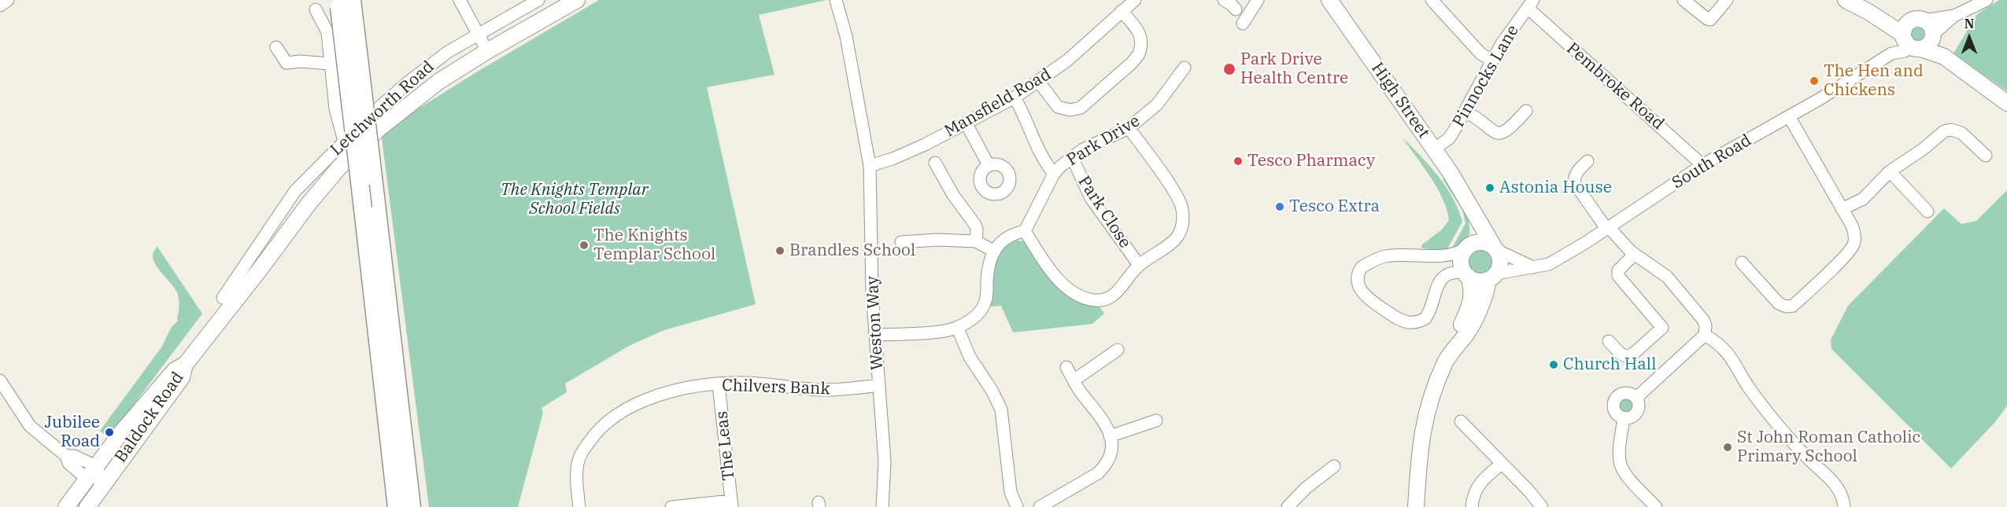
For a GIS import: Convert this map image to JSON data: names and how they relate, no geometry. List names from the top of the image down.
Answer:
{
  "streets": {
    "main road": ["High Street", "Letchworth Road", "Baldock Road"],
    "street": [
      "Pinnocks Lane",
      "Pembroke Road",
      "Mansfield Road",
      "Park Drive",
      "South Road",
      "Park Close",
      "Weston Way",
      "Chilvers Bank",
      "The Leas"
    ]
  },
  "crossings": [
    ["Pinnocks Lane", "Pembroke Road"],
    ["Pinnocks Lane", "High Street"],
    ["Pembroke Road", "South Road"],
    ["High Street", "South Road"],
    ["Mansfield Road", "Weston Way"],
    ["Letchworth Road", "Baldock Road"],
    ["Park Drive", "Park Close"],
    ["Weston Way", "Chilvers Bank"],
    ["Chilvers Bank", "The Leas"]
  ],
  "parks": ["The Knights Templar School Fields"],
  "places": [
    "Park Drive Health Centre",
    "The Hen and Chickens",
    "Tesco Pharmacy",
    "Astonia House",
    "Tesco Extra",
    "The Knights Templar School",
    "Brandles School",
    "Church Hall",
    "Jubilee Road",
    "St John Roman Catholic Primary School"
  ],
  "north": "top"
}
